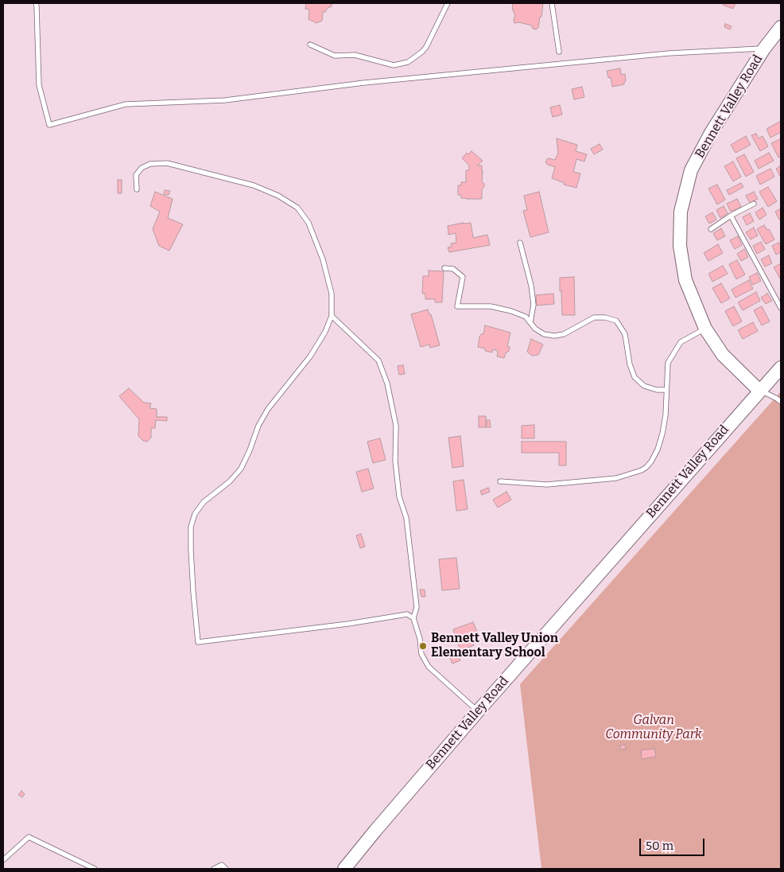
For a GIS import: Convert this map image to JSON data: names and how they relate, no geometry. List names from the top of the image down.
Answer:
{
  "streets": {
    "street": ["Bennett Valley Road"]
  },
  "parks": ["Galvan Community Park"],
  "places": ["Bennett Valley Union Elementary School"],
  "scale_bar": "50 m"
}
